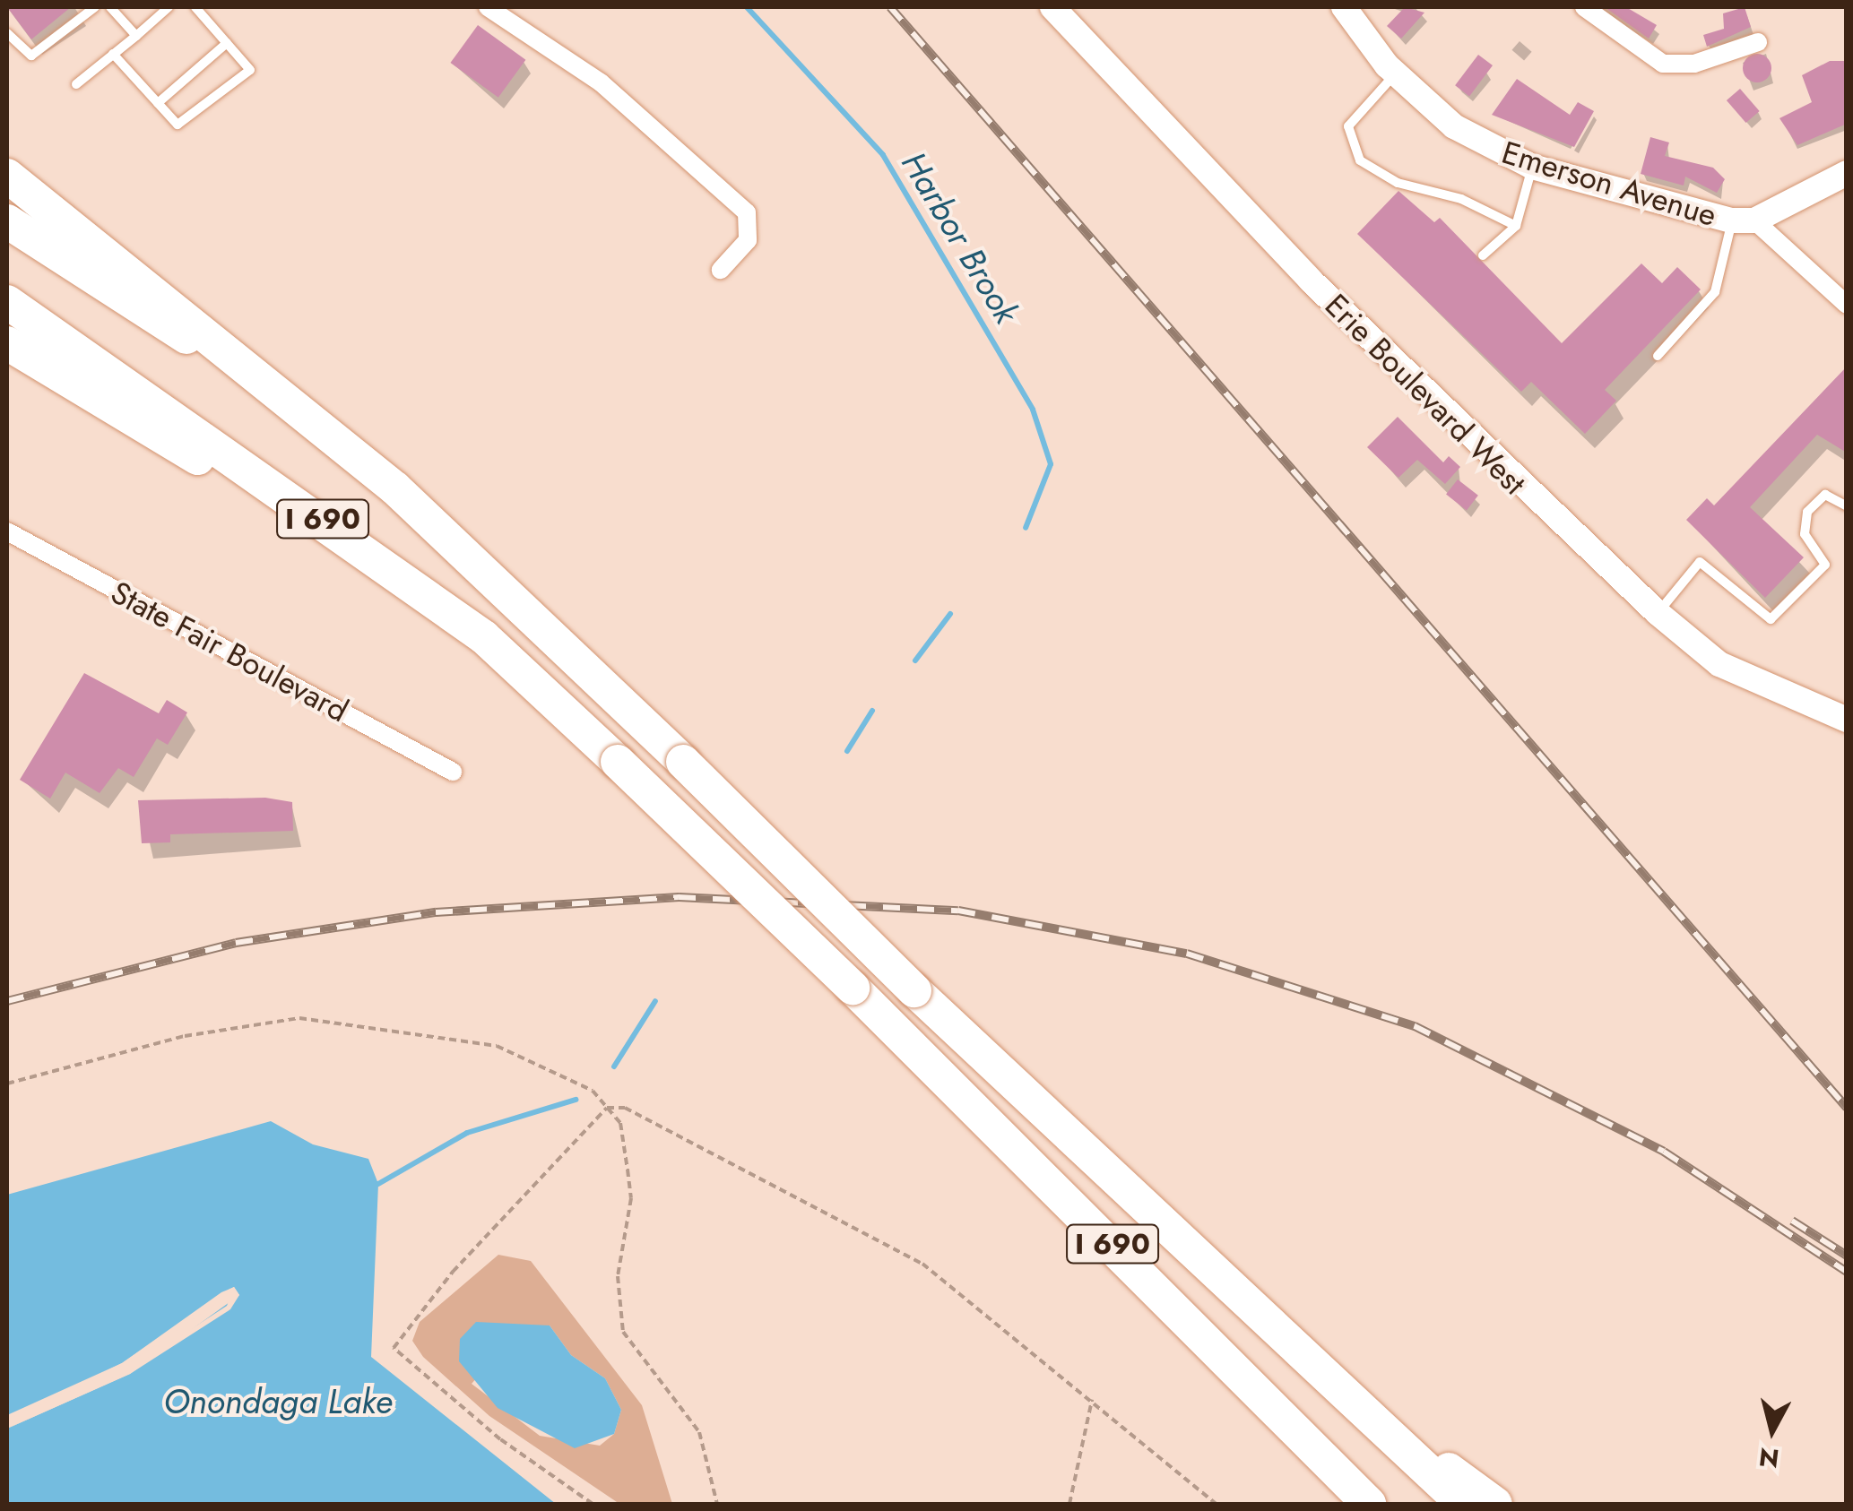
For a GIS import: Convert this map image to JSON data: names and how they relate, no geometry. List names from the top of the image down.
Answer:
{
  "streets": {
    "highway": ["I 690"],
    "main road": ["Emerson Avenue", "Erie Boulevard West"],
    "street": ["State Fair Boulevard"]
  },
  "water": ["Harbor Brook", "Onondaga Lake"],
  "north": "bottom"
}
